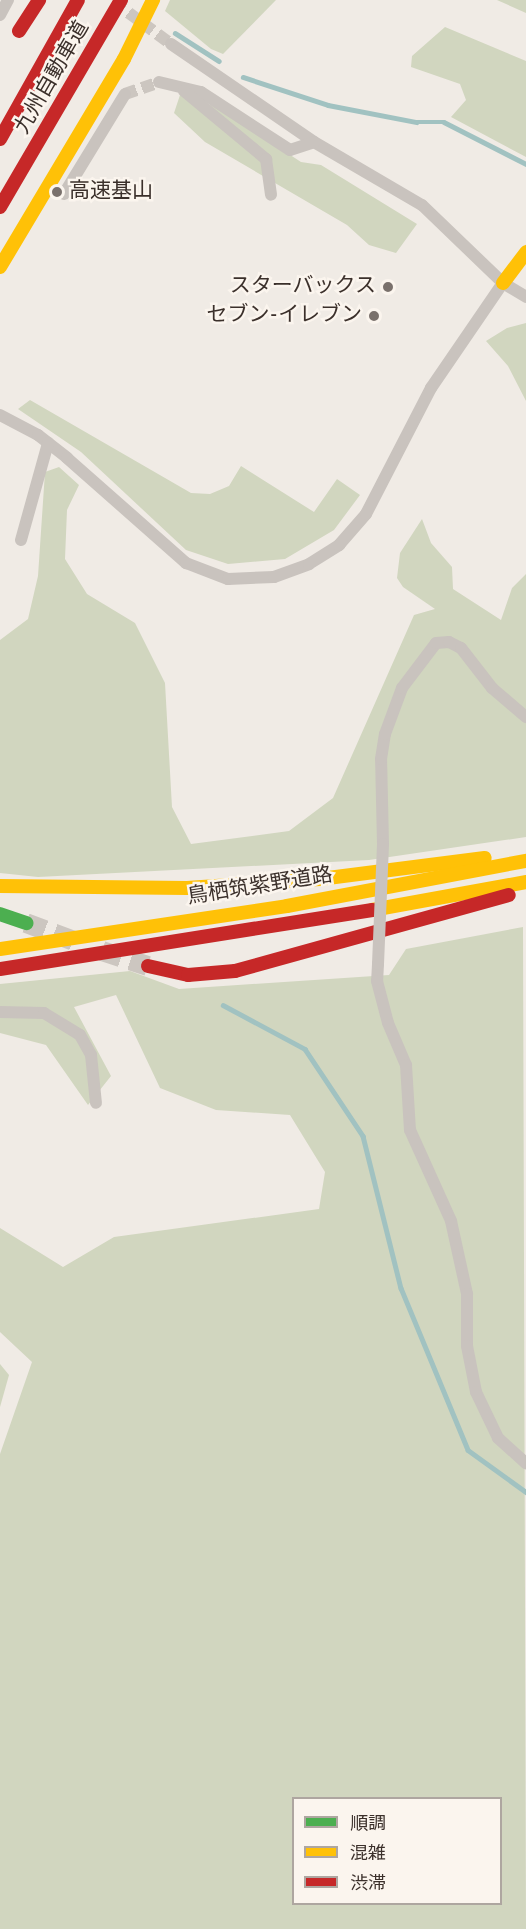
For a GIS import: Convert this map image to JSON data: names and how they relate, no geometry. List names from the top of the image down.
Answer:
{
  "streets": {
    "main road": ["九州自動車道", "鳥栖筑紫野道路"]
  },
  "places": ["高速基山", "スターバックス", "セブン-イレブン"],
  "legend": ["順調", "混雑", "渋滞"]
}
